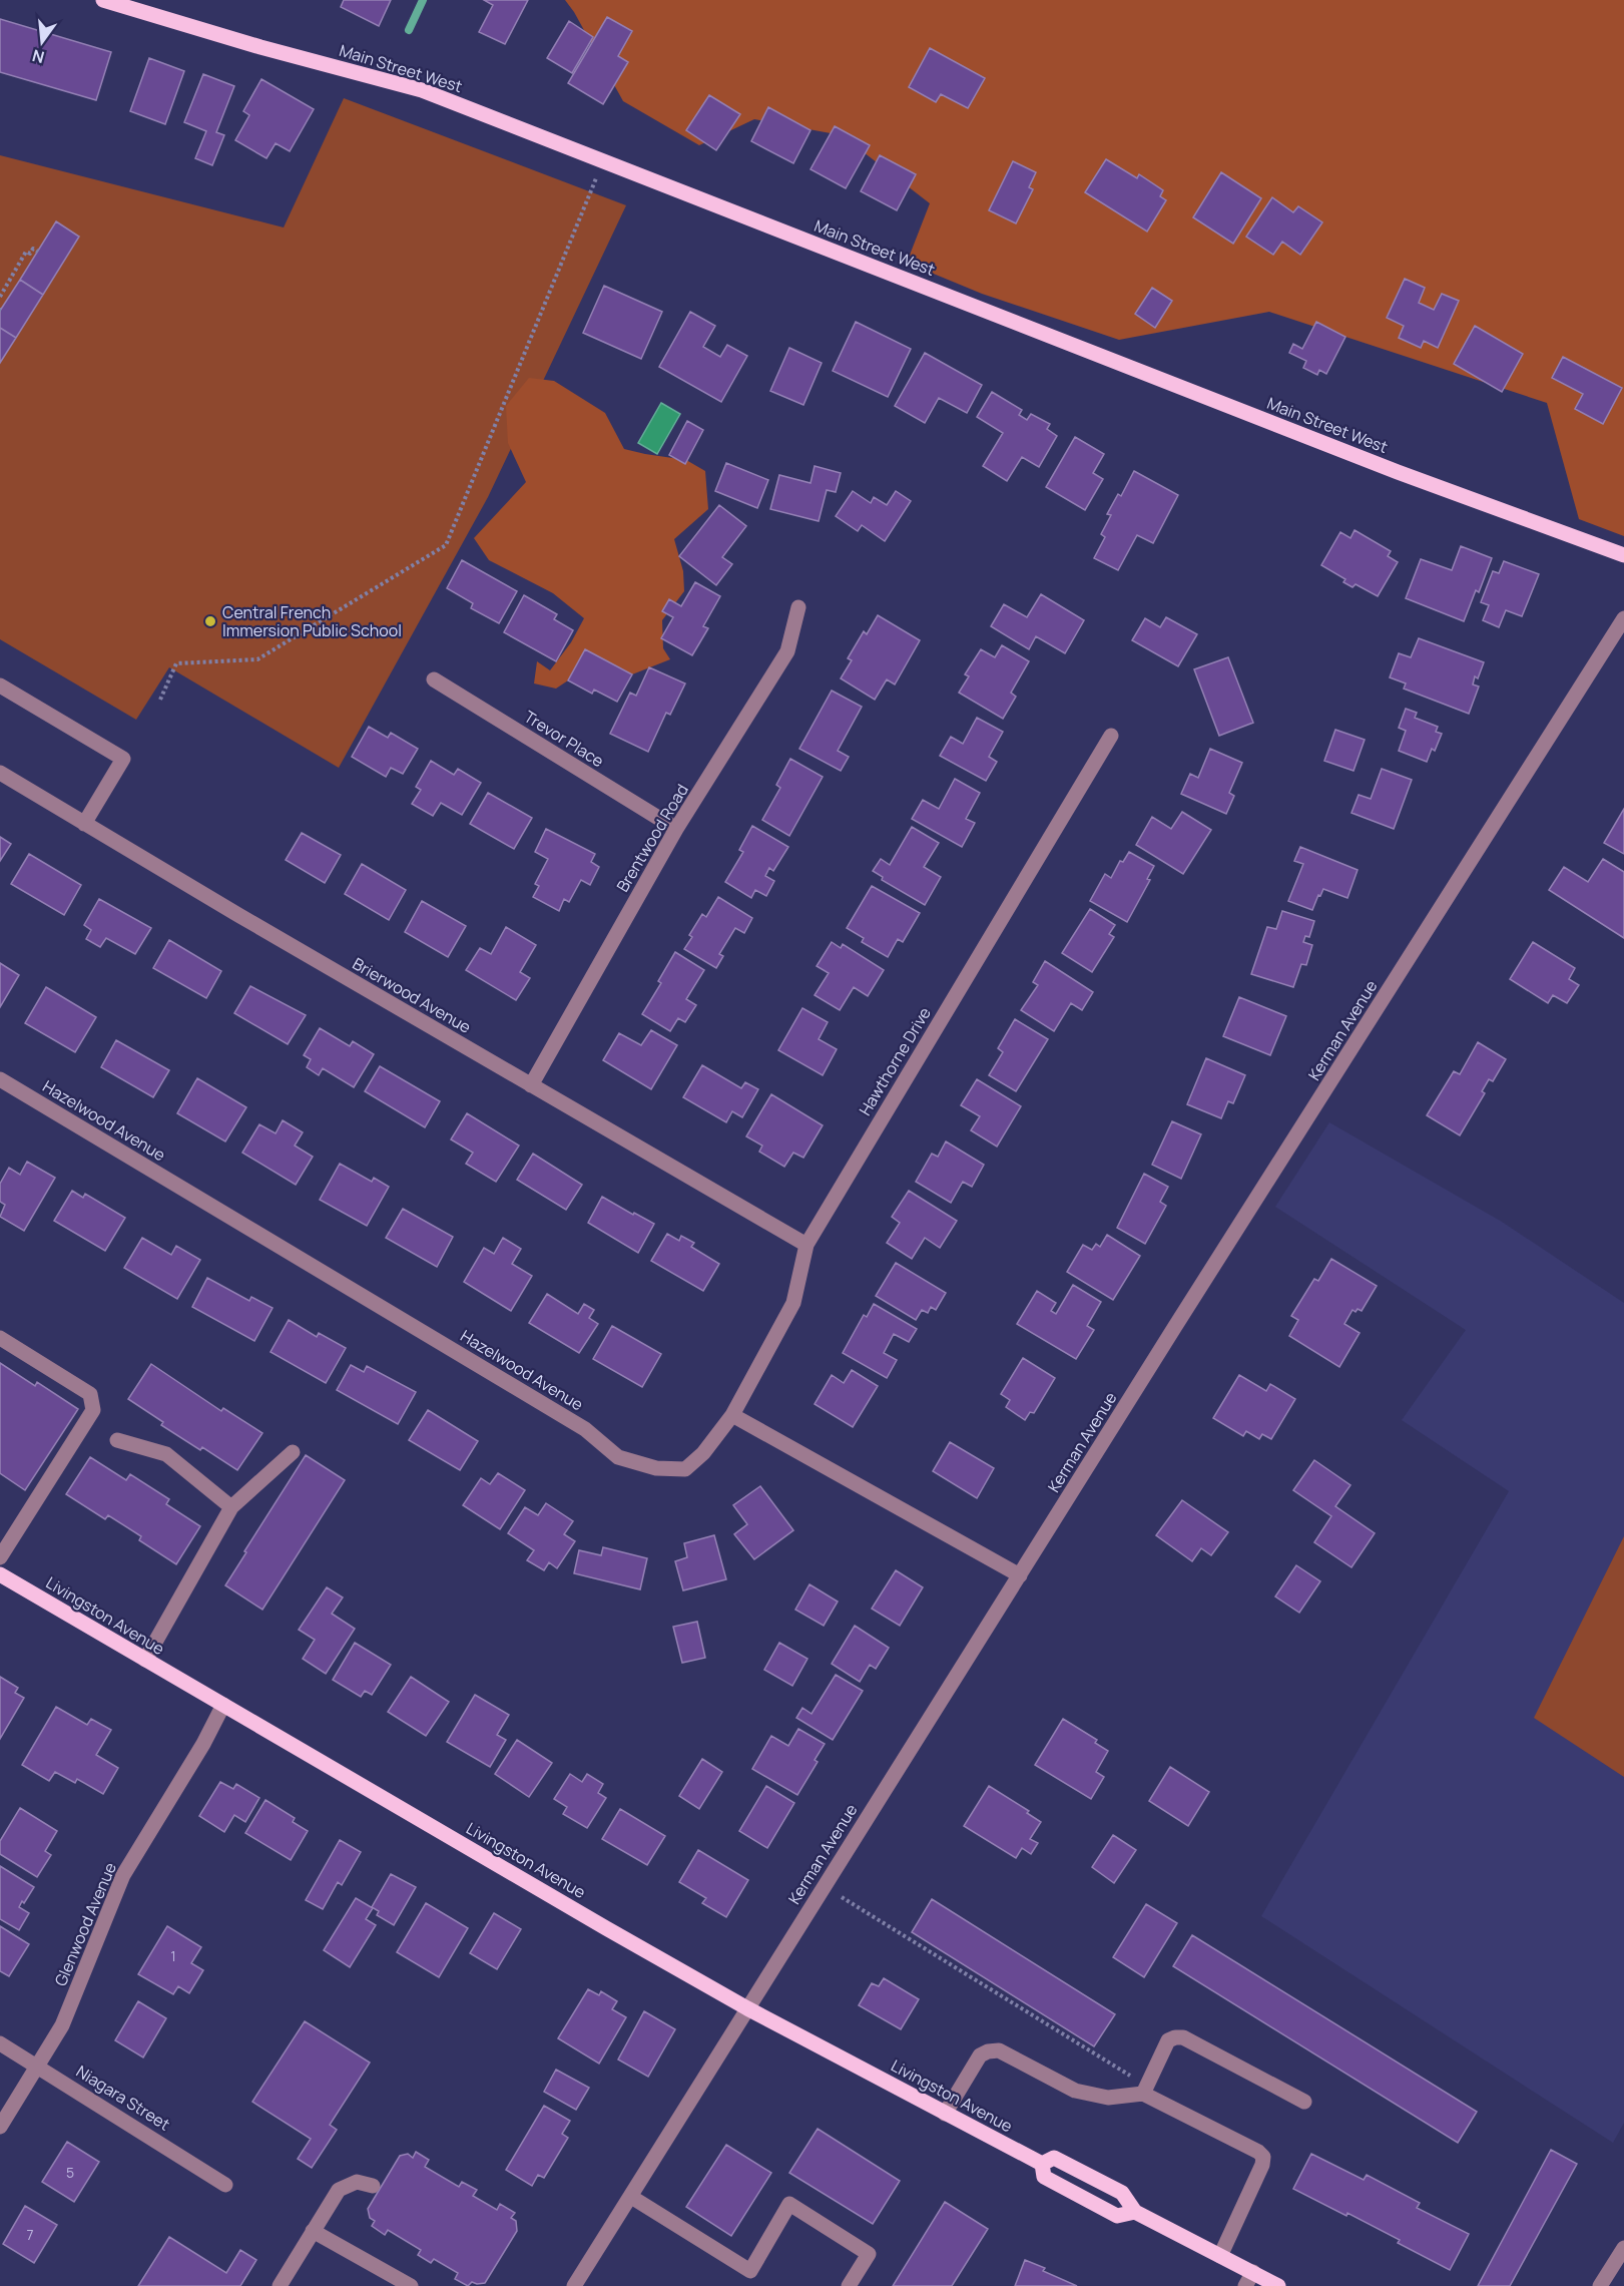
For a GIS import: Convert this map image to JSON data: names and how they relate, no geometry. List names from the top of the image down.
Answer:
{
  "streets": {
    "main road": ["Main Street West", "Livingston Avenue"],
    "street": [
      "Trevor Place",
      "Brentwood Road",
      "Brierwood Avenue",
      "Kerman Avenue",
      "Hawthorne Drive",
      "Hazelwood Avenue",
      "Glenwood Avenue",
      "Niagara Street"
    ]
  },
  "crossings": [
    ["Trevor Place", "Brentwood Road"],
    ["Brentwood Road", "Brierwood Avenue"],
    ["Brierwood Avenue", "Hawthorne Drive"],
    ["Kerman Avenue", "Livingston Avenue"],
    ["Hawthorne Drive", "Hazelwood Avenue"],
    ["Livingston Avenue", "Glenwood Avenue"],
    ["Glenwood Avenue", "Niagara Street"]
  ],
  "places": ["Central French Immersion Public School"],
  "house_numbers": ["1", "5", "7"],
  "north": "bottom"
}
